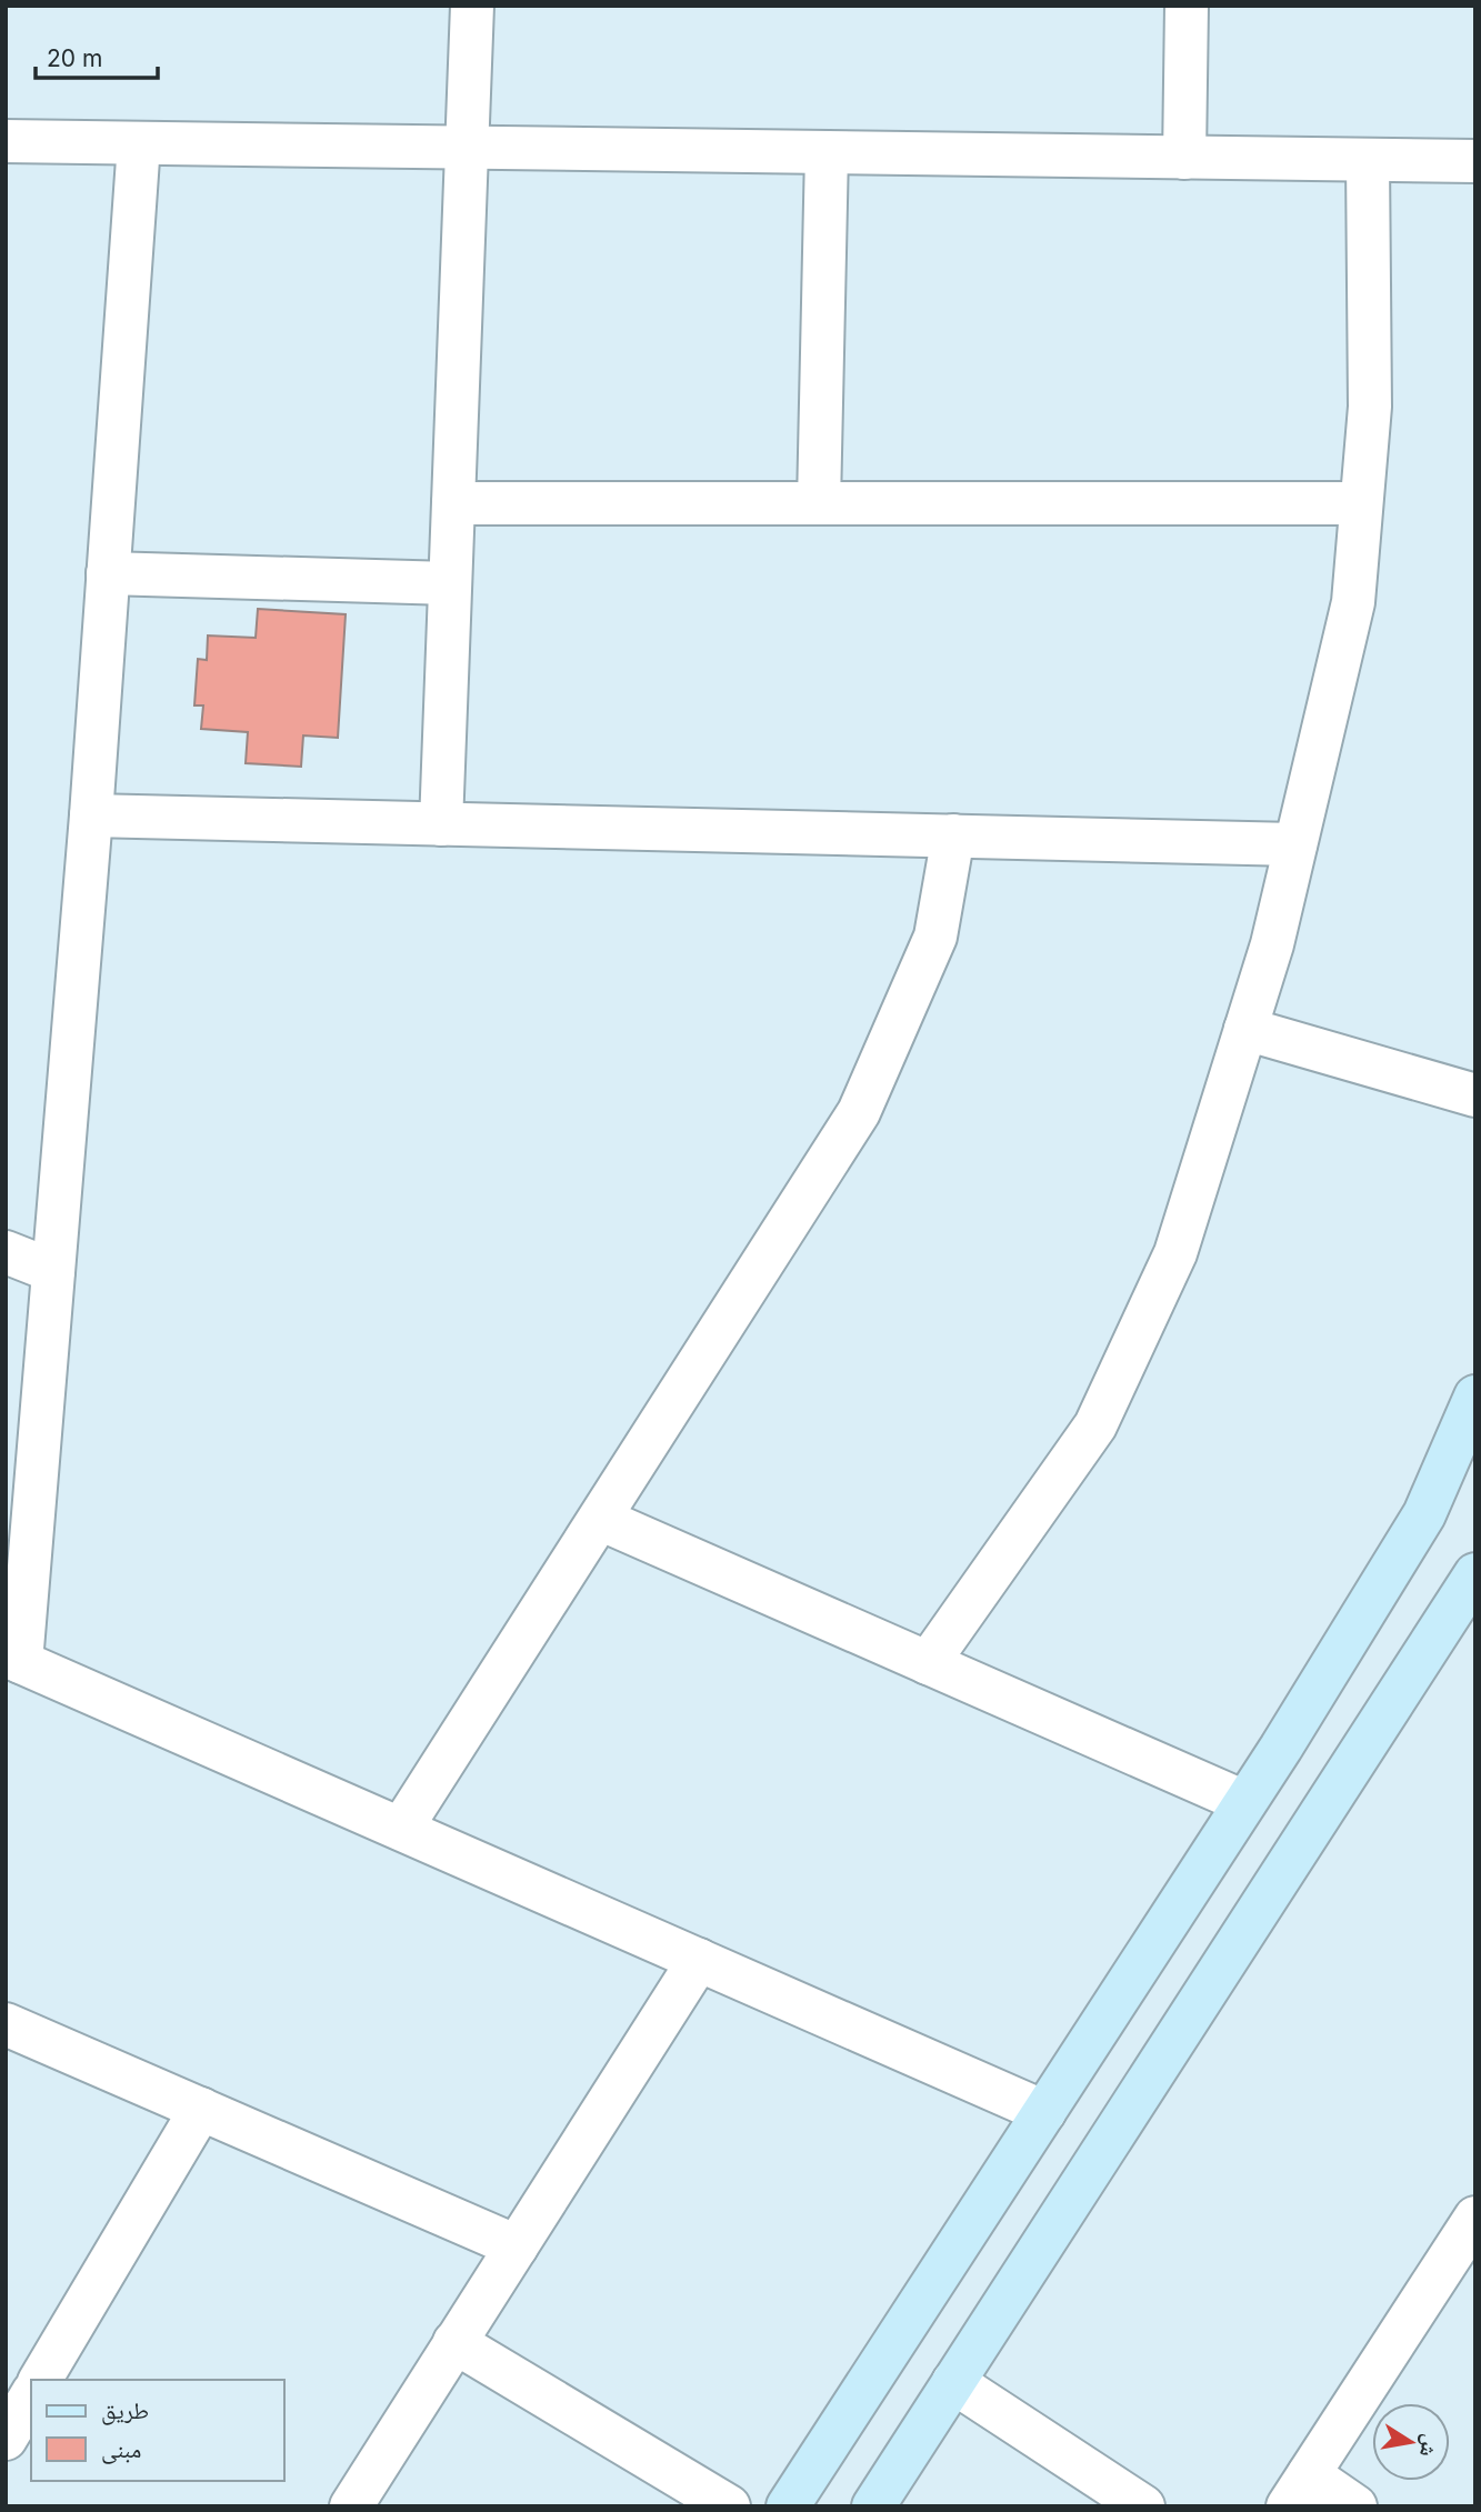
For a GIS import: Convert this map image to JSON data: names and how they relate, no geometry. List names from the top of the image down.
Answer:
{
  "legend": ["طريق", "مبنى"],
  "scale_bar": "20 m",
  "north": "right"
}
